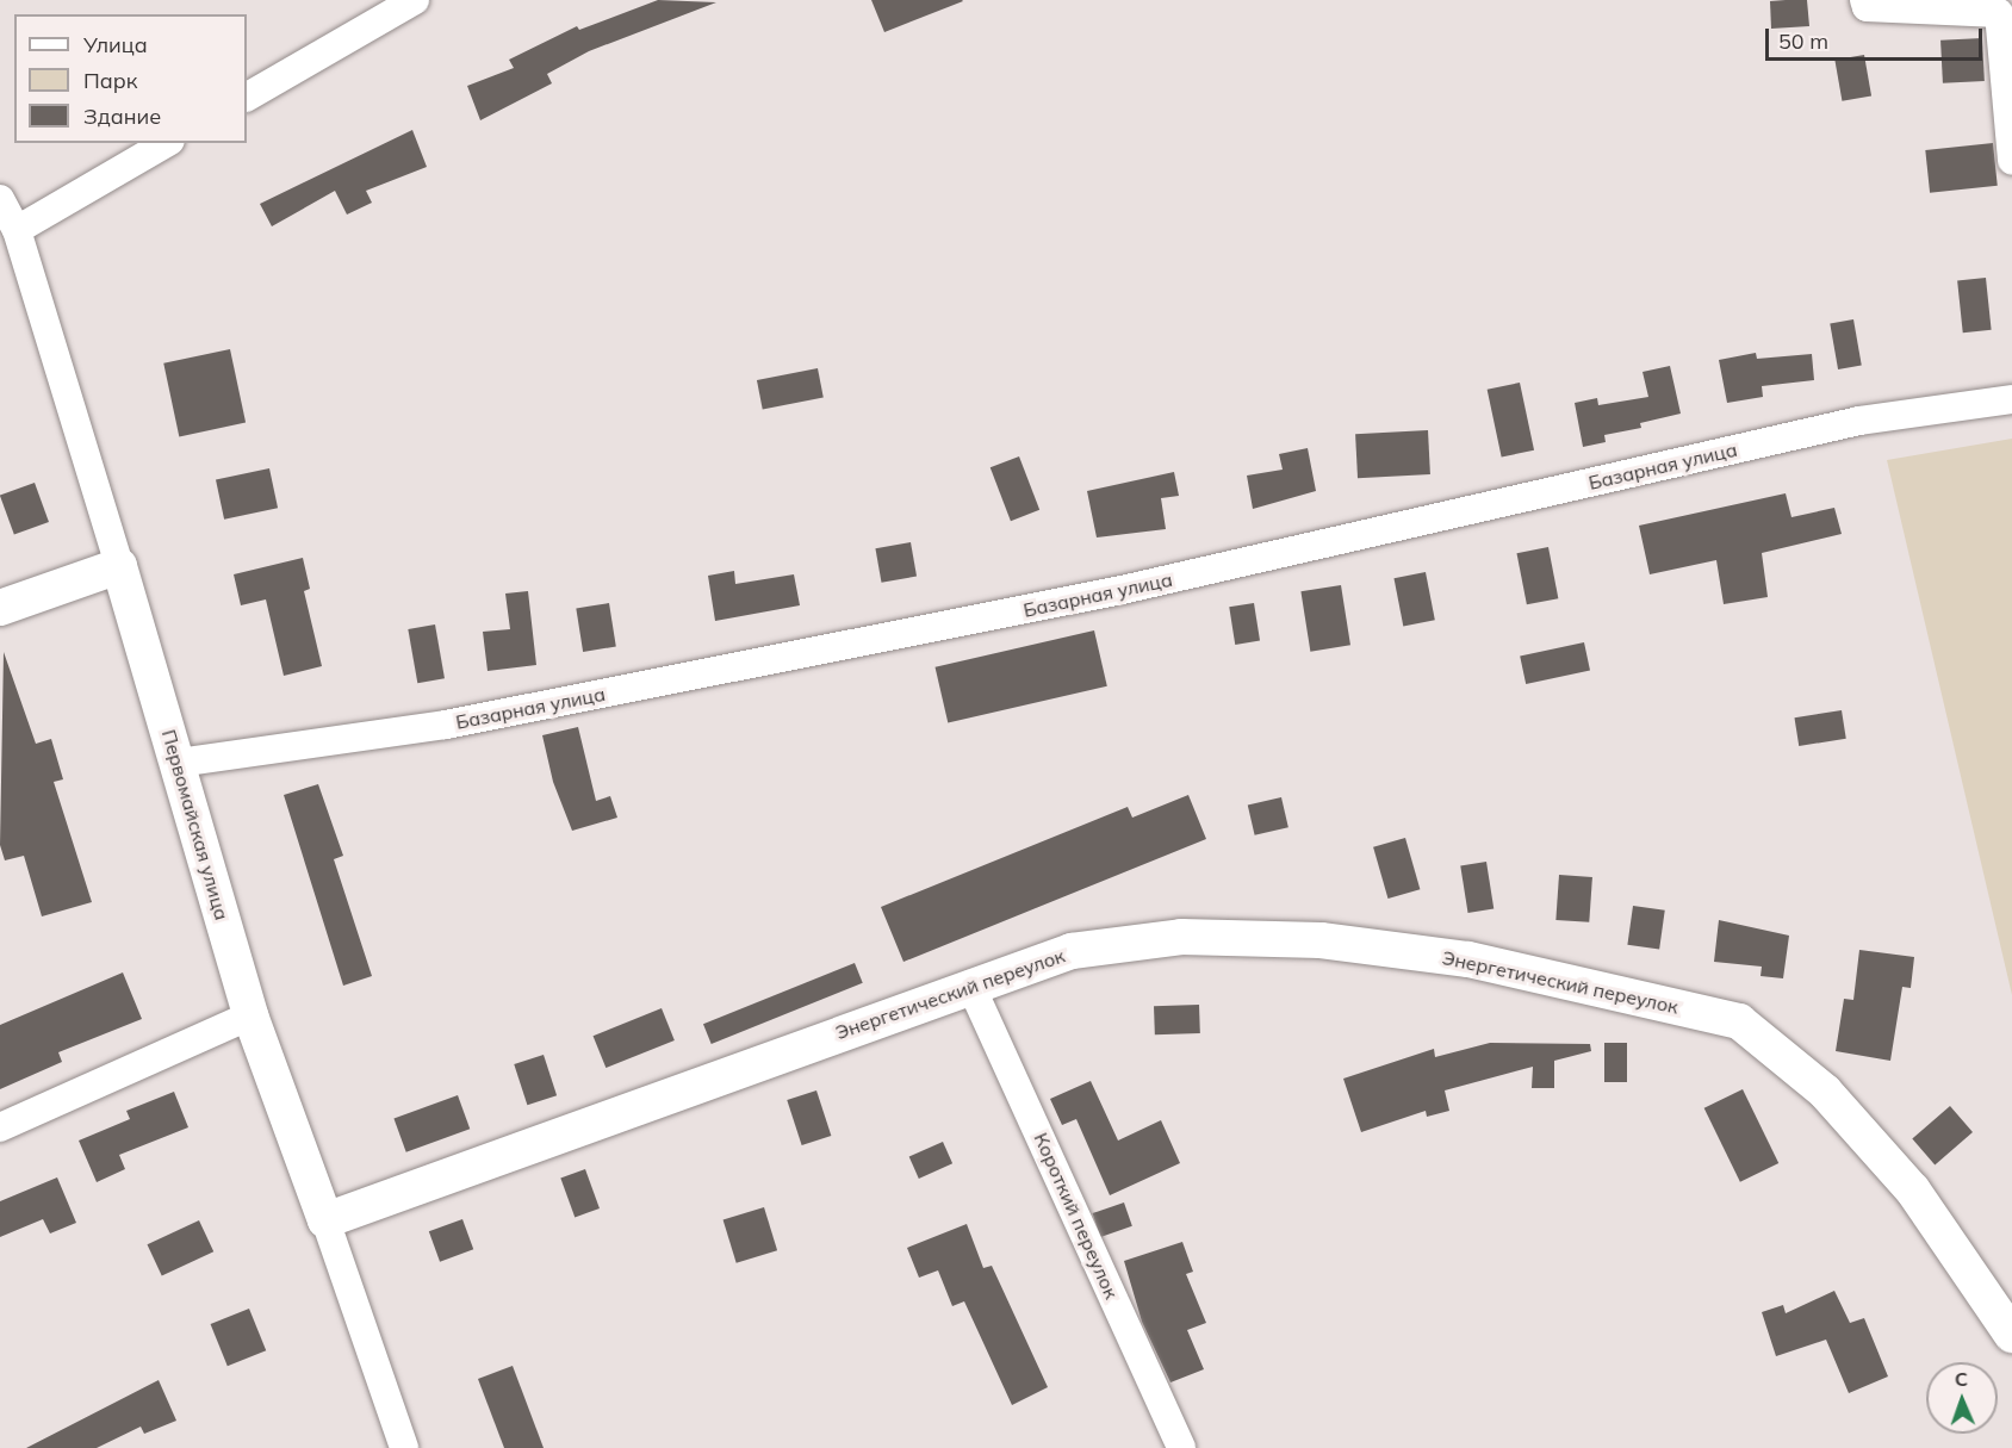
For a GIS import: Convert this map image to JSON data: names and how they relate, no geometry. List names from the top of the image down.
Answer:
{
  "streets": {
    "street": [
      "Базарная улица",
      "Первомайская улица",
      "Энергетический переулок",
      "Короткий переулок"
    ]
  },
  "crossings": [
    ["Базарная улица", "Первомайская улица"],
    ["Первомайская улица", "Энергетический переулок"],
    ["Энергетический переулок", "Короткий переулок"]
  ],
  "legend": ["Улица", "Парк", "Здание"],
  "scale_bar": "50 m",
  "north": "top"
}
